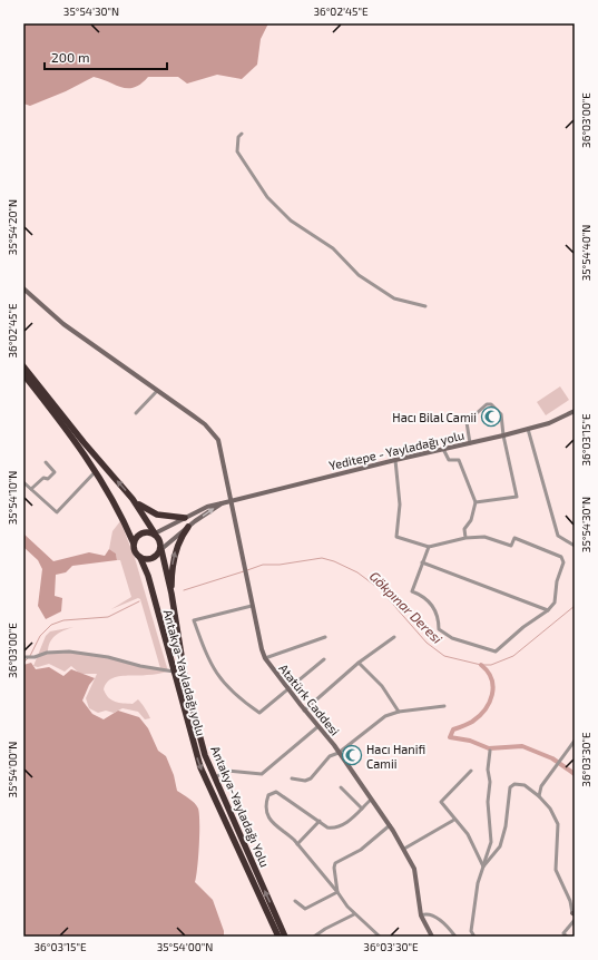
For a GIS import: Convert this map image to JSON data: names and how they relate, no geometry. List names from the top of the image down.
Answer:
{
  "streets": {
    "highway": ["Antakya-Yayladağı yolu", "Antakya-Yayladağı Yolu"],
    "main road": ["Yeditepe - Yayladağı yolu", "Atatürk Caddesi"]
  },
  "crossings": [
    ["Yeditepe - Yayladağı yolu", "Antakya-Yayladağı yolu"],
    ["Yeditepe - Yayladağı yolu", "Atatürk Caddesi"],
    ["Yeditepe - Yayladağı yolu", "Antakya-Yayladağı Yolu"],
    ["Antakya-Yayladağı yolu", "Antakya-Yayladağı Yolu"]
  ],
  "one_way": ["Antakya-Yayladağı yolu", "Antakya-Yayladağı Yolu"],
  "water": ["Gökpınar Deresi"],
  "places": {
    "mosque": ["Hacı Bilal Camii", "Hacı Hanifi Camii"]
  },
  "scale_bar": "200 m",
  "coordinates": [
    "35°54'30\"N",
    "36°02'45\"E",
    "36°03'00\"E",
    "35°54'20\"N",
    "35°54'40\"N",
    "36°03'15\"E",
    "35°54'10\"N",
    "36°03'30\"E",
    "35°54'00\"N"
  ]
}
